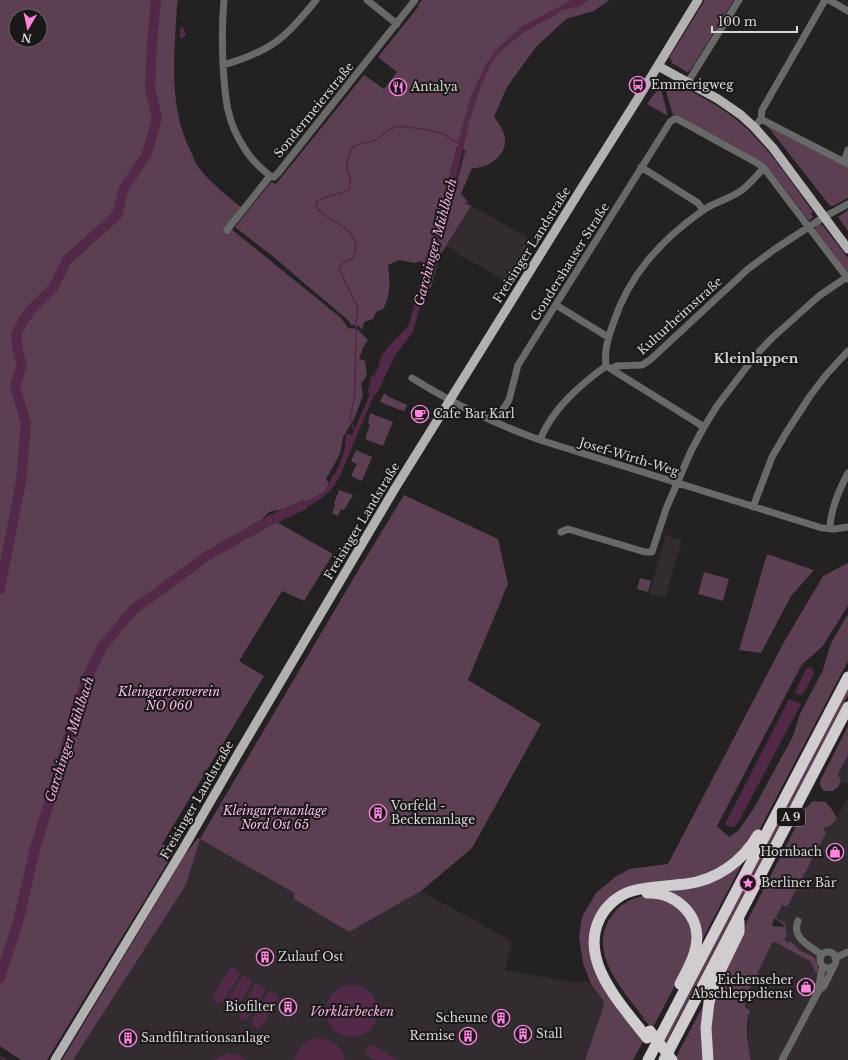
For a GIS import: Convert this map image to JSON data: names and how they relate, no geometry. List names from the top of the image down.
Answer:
{
  "streets": {
    "highway": ["A 9"],
    "main road": ["Freisinger Landstraße"],
    "street": [
      "Sondermeierstraße",
      "Gondershauser Straße",
      "Kulturheimstraße",
      "Josef-Wirth-Weg"
    ]
  },
  "crossings": [
    ["Freisinger Landstraße", "Josef-Wirth-Weg"],
    ["Gondershauser Straße", "Josef-Wirth-Weg"],
    ["Kulturheimstraße", "Josef-Wirth-Weg"]
  ],
  "districts": ["Kleinlappen"],
  "water": ["Garchinger Mühlbach", "Vorklärbecken"],
  "parks": ["Kleingartenverein NO 060", "Kleingartenanlage Nord Ost 65"],
  "places": {
    "bus stop": ["Emmerigweg"],
    "restaurant": ["Antalya"],
    "cafe": ["Cafe Bar Karl"],
    "building": [
      "Vorfeld - Beckenanlage",
      "Zulauf Ost",
      "Biofilter",
      "Scheune",
      "Stall",
      "Remise",
      "Sandfiltrationsanlage"
    ],
    "shop": ["Hornbach", "Eichenseher Abschleppdienst"],
    "place": ["Berliner Bär"]
  },
  "scale_bar": "100 m",
  "north": "bottom"
}
